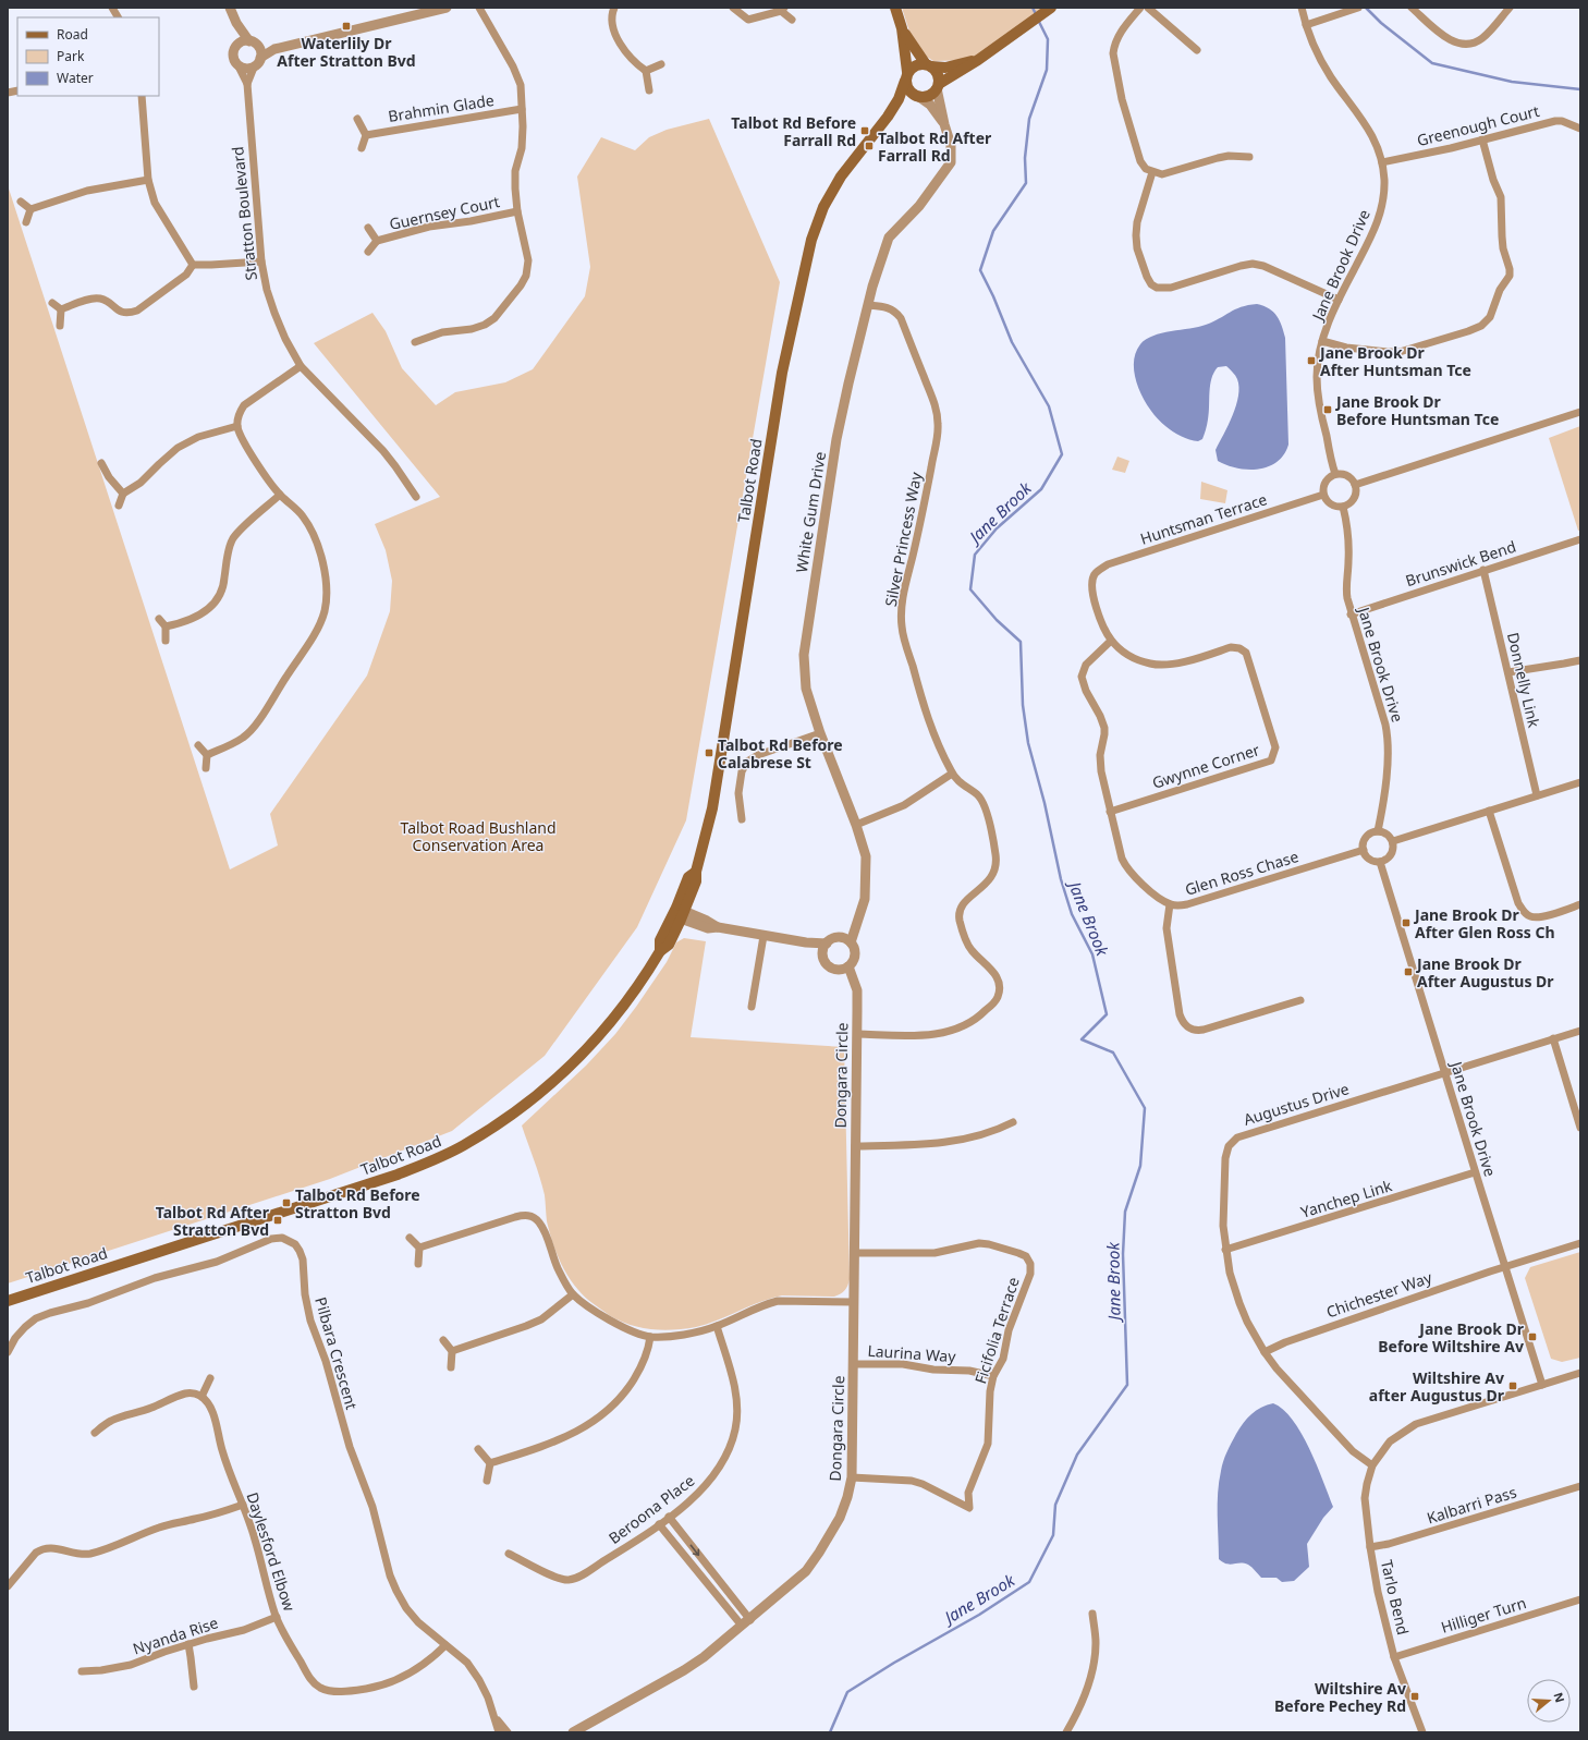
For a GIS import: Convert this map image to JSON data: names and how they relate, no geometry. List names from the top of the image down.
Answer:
{
  "streets": {
    "main road": ["Talbot Road"],
    "street": [
      "Brahmin Glade",
      "Greenough Court",
      "Guernsey Court",
      "Stratton Boulevard",
      "Jane Brook Drive",
      "White Gum Drive",
      "Huntsman Terrace",
      "Silver Princess Way",
      "Brunswick Bend",
      "Donnelly Link",
      "Gwynne Corner",
      "Glen Ross Chase",
      "Dongara Circle",
      "Augustus Drive",
      "Yanchep Link",
      "Chichester Way",
      "Ficifolia Terrace",
      "Pilbara Crescent",
      "Laurina Way",
      "Kalbarri Pass",
      "Beroona Place",
      "Daylesford Elbow",
      "Tarlo Bend",
      "Hilliger Turn",
      "Nyanda Rise"
    ]
  },
  "crossings": [
    ["Greenough Court", "Jane Brook Drive"],
    ["Jane Brook Drive", "Huntsman Terrace"],
    ["Jane Brook Drive", "Brunswick Bend"],
    ["Jane Brook Drive", "Glen Ross Chase"],
    ["Jane Brook Drive", "Augustus Drive"],
    ["Jane Brook Drive", "Yanchep Link"],
    ["Jane Brook Drive", "Chichester Way"],
    ["Talbot Road", "White Gum Drive"],
    ["White Gum Drive", "Silver Princess Way"],
    ["White Gum Drive", "Dongara Circle"],
    ["Huntsman Terrace", "Gwynne Corner"],
    ["Silver Princess Way", "Dongara Circle"],
    ["Brunswick Bend", "Donnelly Link"],
    ["Gwynne Corner", "Glen Ross Chase"],
    ["Dongara Circle", "Ficifolia Terrace"],
    ["Dongara Circle", "Laurina Way"],
    ["Augustus Drive", "Yanchep Link"],
    ["Augustus Drive", "Chichester Way"],
    ["Augustus Drive", "Tarlo Bend"],
    ["Ficifolia Terrace", "Laurina Way"],
    ["Pilbara Crescent", "Daylesford Elbow"],
    ["Kalbarri Pass", "Tarlo Bend"],
    ["Daylesford Elbow", "Nyanda Rise"],
    ["Tarlo Bend", "Hilliger Turn"]
  ],
  "water": ["Jane Brook"],
  "parks": ["Talbot Road Bushland Conservation Area"],
  "places": {
    "transit": [
      "Waterlily Dr After Stratton Bvd",
      "Talbot Rd Before Farrall Rd",
      "Talbot Rd After Farrall Rd",
      "Jane Brook Dr After Huntsman Tce",
      "Jane Brook Dr Before Huntsman Tce",
      "Talbot Rd Before Calabrese St",
      "Jane Brook Dr After Glen Ross Ch",
      "Jane Brook Dr After Augustus Dr",
      "Talbot Rd Before Stratton Bvd",
      "Talbot Rd After Stratton Bvd",
      "Jane Brook Dr Before Wiltshire Av",
      "Wiltshire Av after Augustus Dr",
      "Wiltshire Av Before Pechey Rd"
    ]
  },
  "legend": ["Road", "Park", "Water"],
  "north": "right"
}
